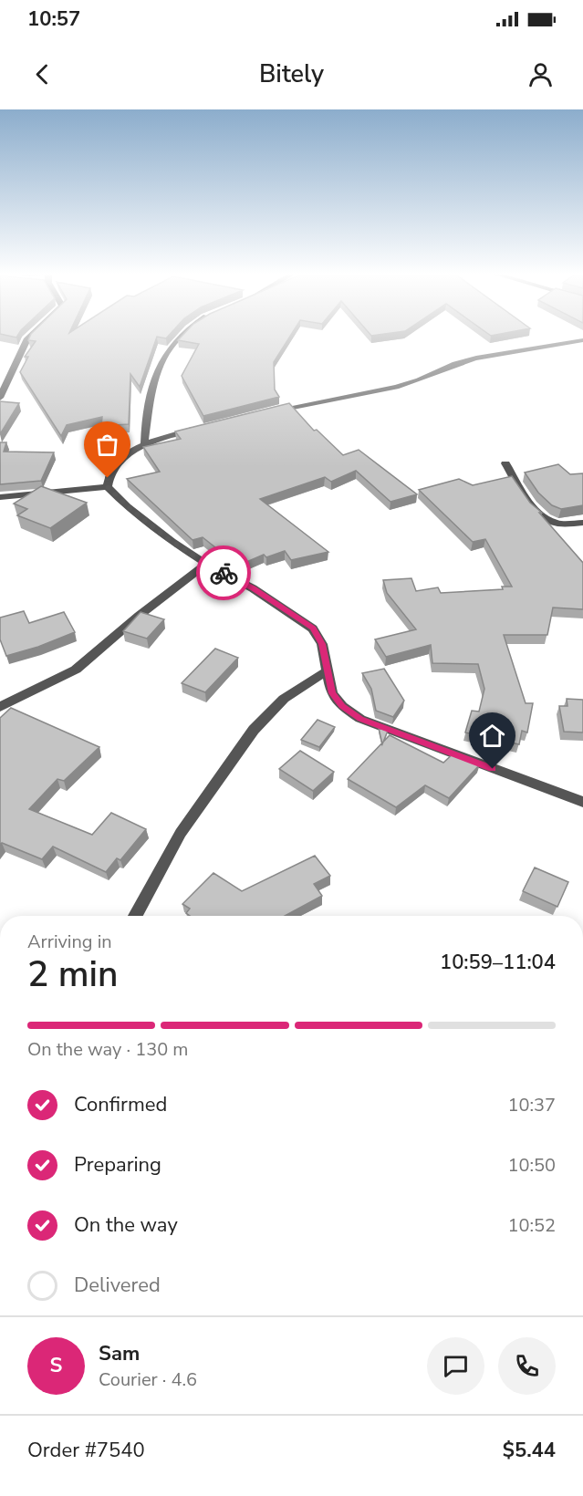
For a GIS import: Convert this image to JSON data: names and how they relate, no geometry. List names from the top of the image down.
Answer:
{
  "page": {
    "status": "10:57",
    "header": "Bitely",
    "heading": ["2 min", "Arriving in", "10:59–11:04"],
    "panel": [
      "Sam",
      "Courier · 4.6",
      "Order #7540",
      "$5.44"
    ],
    "bar": "On the way · 130 m",
    "list": [
      ["Confirmed", "10:37"],
      ["Preparing", "10:50"],
      ["On the way", "10:52"],
      "Delivered"
    ],
    "round": "S"
  }
}
